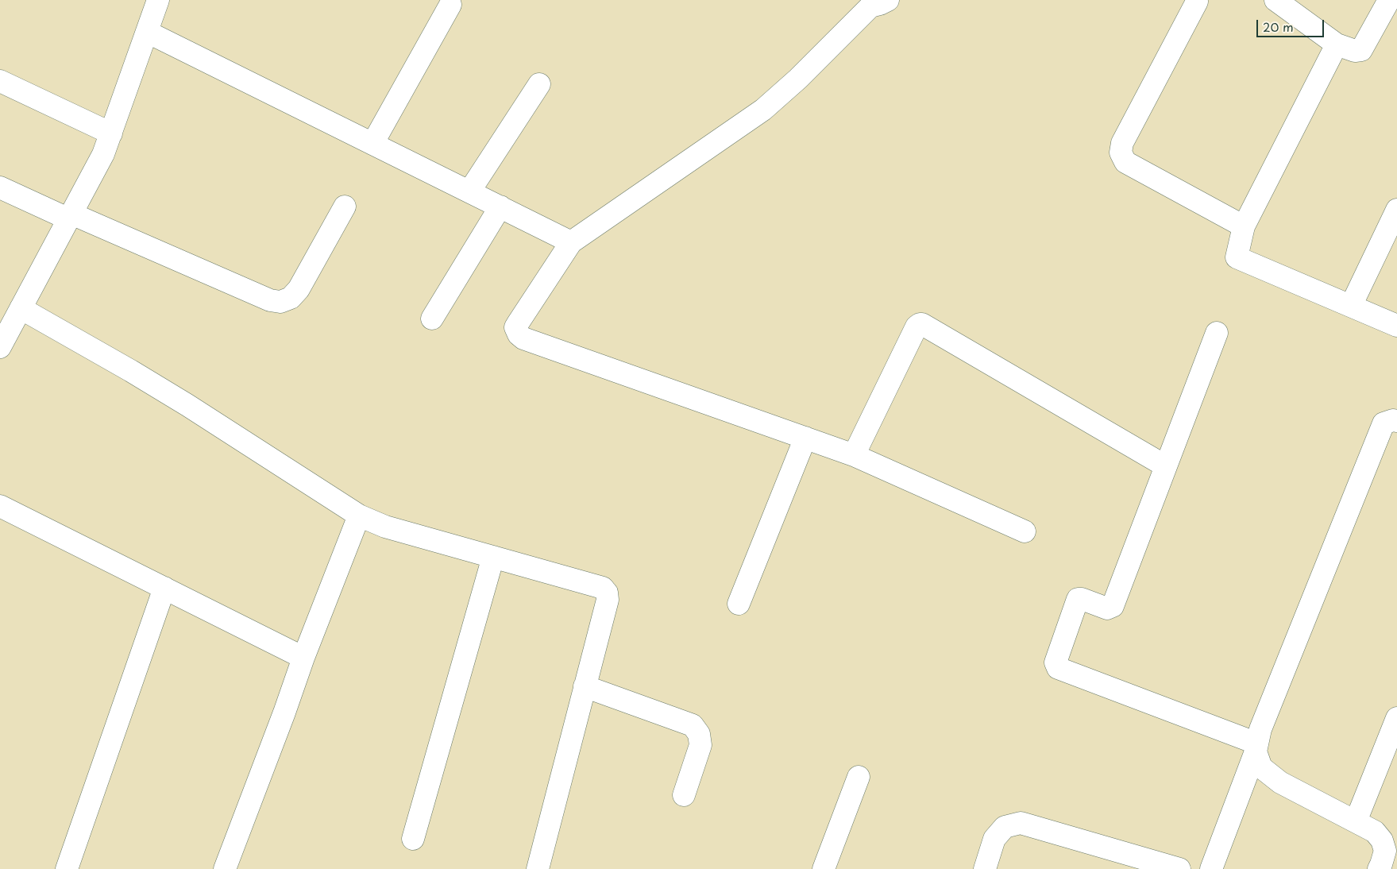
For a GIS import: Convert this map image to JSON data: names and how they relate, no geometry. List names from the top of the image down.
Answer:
{
  "scale_bar": "20 m"
}
